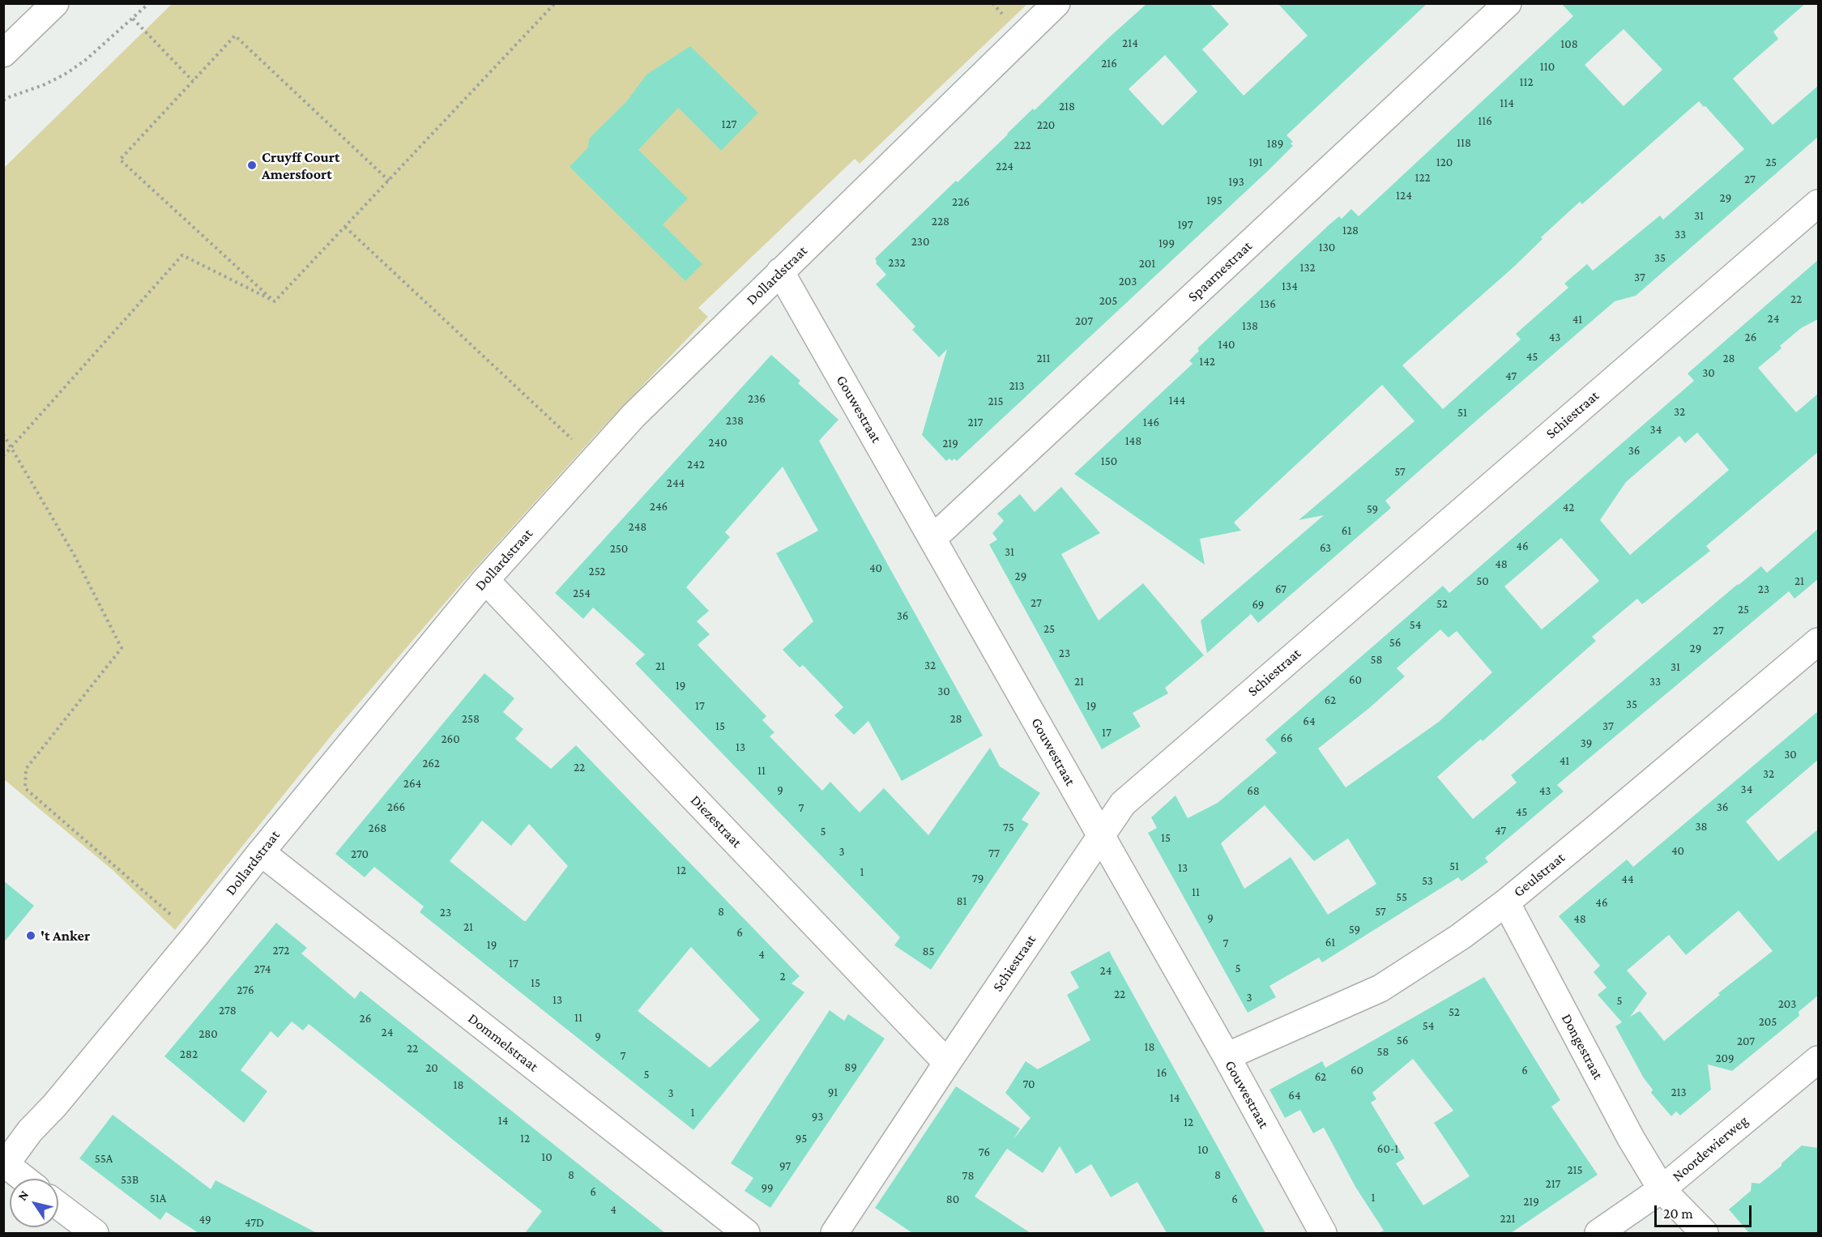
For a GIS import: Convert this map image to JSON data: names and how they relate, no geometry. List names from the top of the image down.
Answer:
{
  "streets": {
    "street": [
      "Spaarnestraat",
      "Dollardstraat",
      "Gouwestraat",
      "Schiestraat",
      "Diezestraat",
      "Geulstraat",
      "Dommelstraat",
      "Dongestraat",
      "Noordewierweg"
    ]
  },
  "crossings": [
    ["Spaarnestraat", "Gouwestraat"],
    ["Dollardstraat", "Gouwestraat"],
    ["Dollardstraat", "Diezestraat"],
    ["Dollardstraat", "Dommelstraat"],
    ["Gouwestraat", "Schiestraat"],
    ["Gouwestraat", "Geulstraat"],
    ["Schiestraat", "Diezestraat"],
    ["Geulstraat", "Dongestraat"],
    ["Dongestraat", "Noordewierweg"]
  ],
  "places": ["Cruyff Court Amersfoort", "'t Anker"],
  "house_numbers": [
    "214",
    "108",
    "216",
    "110",
    "112",
    "114",
    "218",
    "116",
    "127",
    "220",
    "118",
    "189",
    "222",
    "191",
    "120",
    "25",
    "224",
    "122",
    "27",
    "193",
    "124",
    "29",
    "195",
    "226",
    "31",
    "228",
    "197",
    "128",
    "33",
    "230",
    "199",
    "130",
    "35",
    "232",
    "201",
    "132",
    "37",
    "203",
    "134",
    "22",
    "205",
    "136",
    "24",
    "41",
    "207",
    "138",
    "43",
    "26",
    "140",
    "45",
    "211",
    "28",
    "142",
    "30",
    "47",
    "213",
    "236",
    "144",
    "215",
    "32",
    "51",
    "238",
    "217",
    "146",
    "34",
    "148",
    "240",
    "219",
    "36",
    "150",
    "242",
    "57",
    "244",
    "246",
    "42",
    "59",
    "248",
    "61",
    "46",
    "63",
    "250",
    "31",
    "48",
    "40",
    "252",
    "29",
    "50",
    "21",
    "67",
    "23",
    "254",
    "27",
    "52",
    "69",
    "25",
    "36",
    "54",
    "25",
    "27",
    "56",
    "29",
    "23",
    "58",
    "32",
    "21",
    "31",
    "60",
    "21",
    "33",
    "19",
    "30",
    "62",
    "35",
    "17",
    "19",
    "258",
    "28",
    "64",
    "15",
    "37",
    "17",
    "66",
    "260",
    "39",
    "13",
    "30",
    "41",
    "262",
    "22",
    "11",
    "32",
    "264",
    "34",
    "9",
    "68",
    "43",
    "266",
    "36",
    "7",
    "45",
    "38",
    "75",
    "268",
    "47",
    "5",
    "15",
    "40",
    "3",
    "77",
    "270",
    "51",
    "13",
    "12",
    "1",
    "79",
    "44",
    "53",
    "11",
    "55",
    "81",
    "46",
    "8",
    "57",
    "23",
    "9",
    "48",
    "21",
    "59",
    "6",
    "61",
    "7",
    "19",
    "272",
    "85",
    "4",
    "17",
    "5",
    "274",
    "24",
    "2",
    "15",
    "276",
    "22",
    "3",
    "13",
    "5",
    "203",
    "278",
    "52",
    "11",
    "26",
    "205",
    "54",
    "24",
    "280",
    "9",
    "56",
    "207",
    "18",
    "22",
    "58",
    "282",
    "7",
    "209",
    "89",
    "20",
    "60",
    "6",
    "16",
    "5",
    "62",
    "70",
    "18",
    "91",
    "213",
    "3",
    "64",
    "14",
    "1",
    "93",
    "14",
    "12",
    "12",
    "95",
    "60-1",
    "10",
    "76",
    "10",
    "55A",
    "97",
    "215",
    "8",
    "8",
    "78",
    "53B",
    "217",
    "99",
    "6",
    "1",
    "51A",
    "80",
    "6",
    "219",
    "4",
    "221",
    "49",
    "47D"
  ],
  "scale_bar": "20 m",
  "north": "top left"
}
